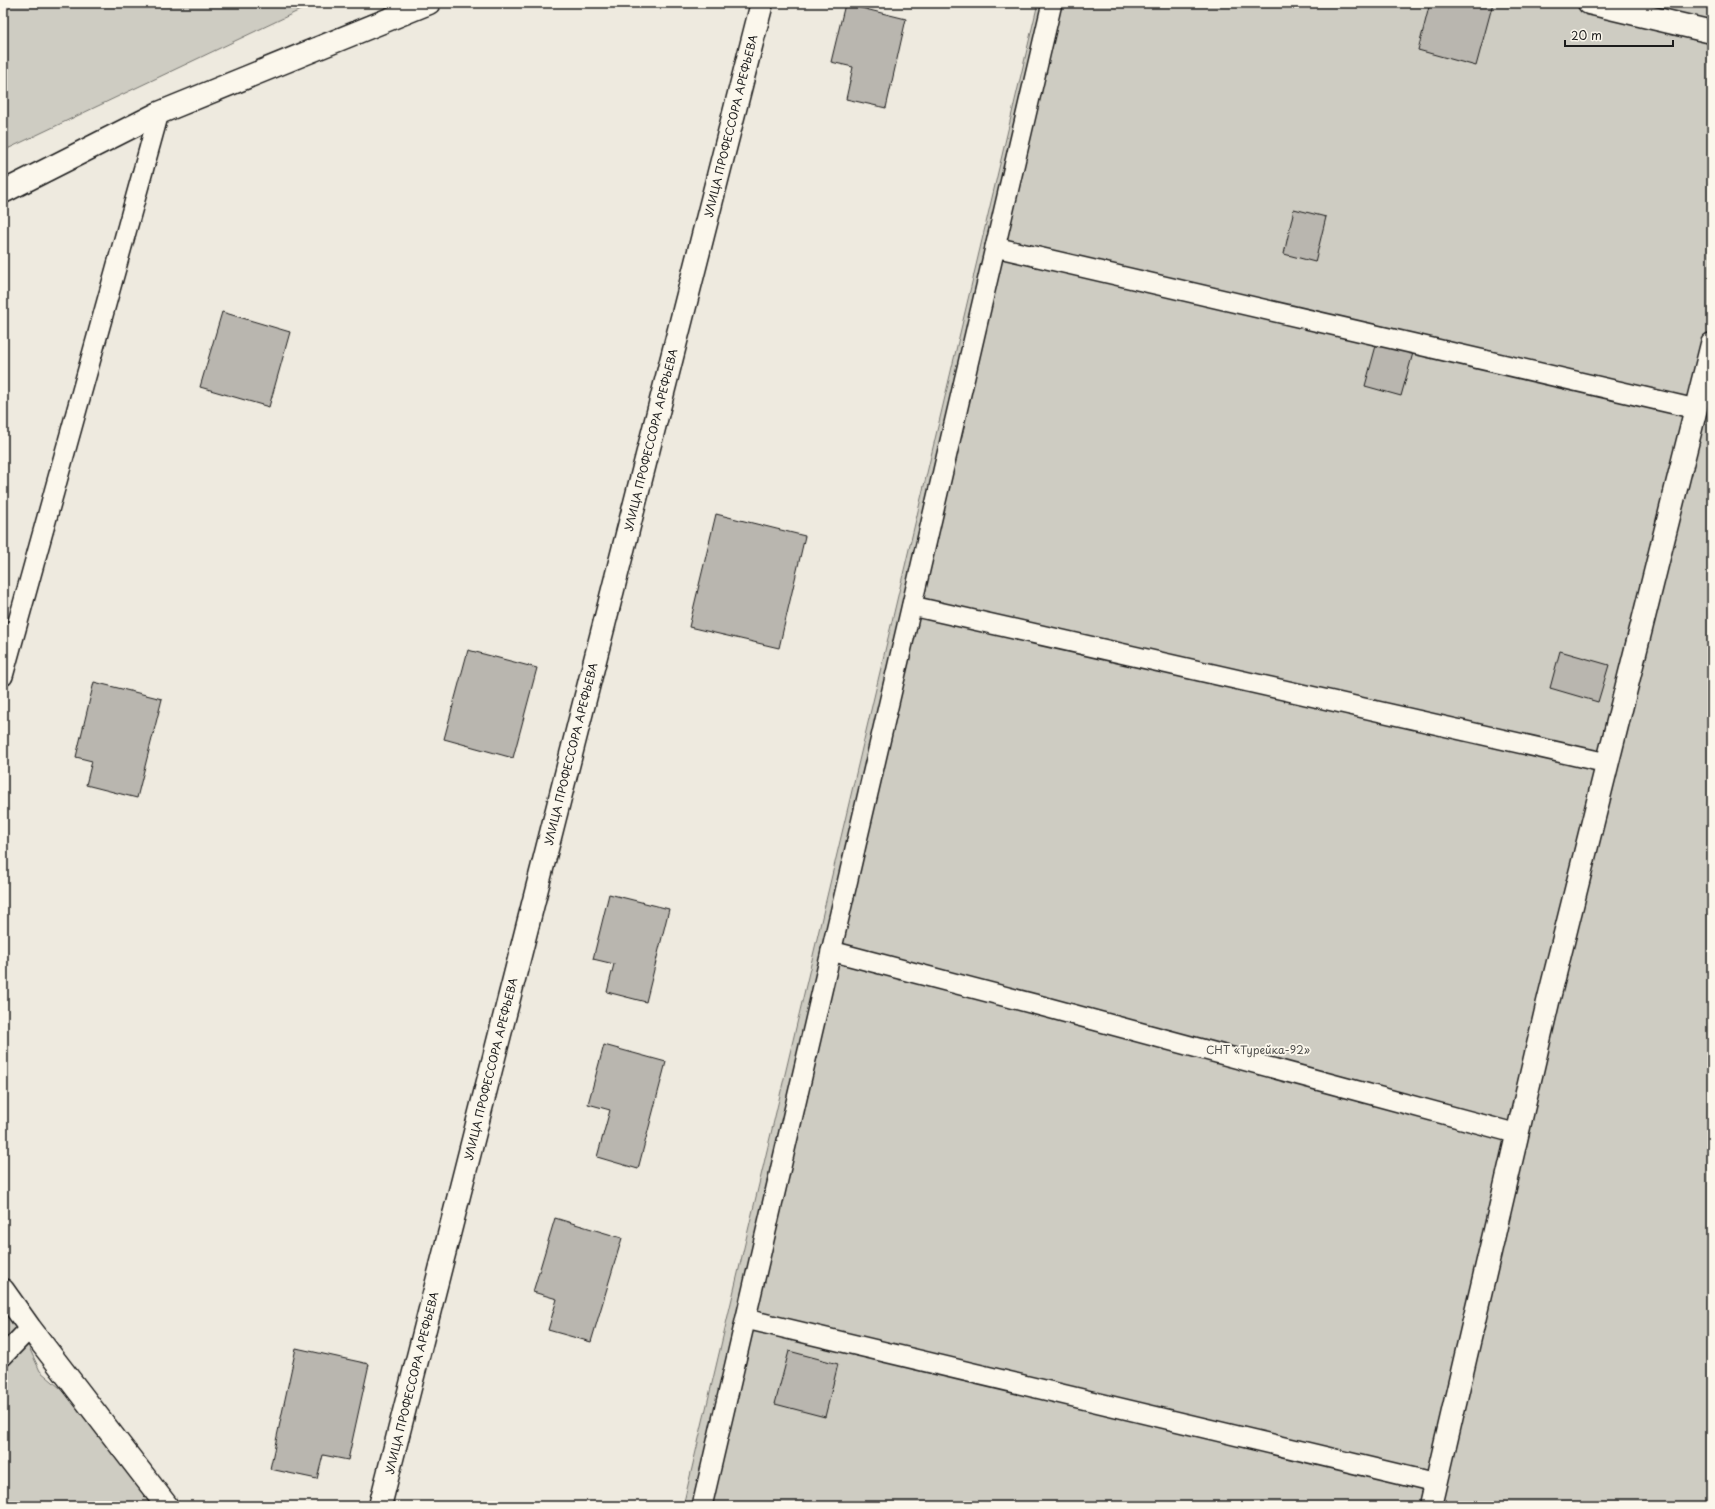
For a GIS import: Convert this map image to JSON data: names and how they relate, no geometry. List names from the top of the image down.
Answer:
{
  "streets": {
    "street": ["УЛИЦА ПРОФЕССОРА АРЕФЬЕВА"]
  },
  "parks": ["СНТ «Турейка-92»"],
  "scale_bar": "20 m"
}
